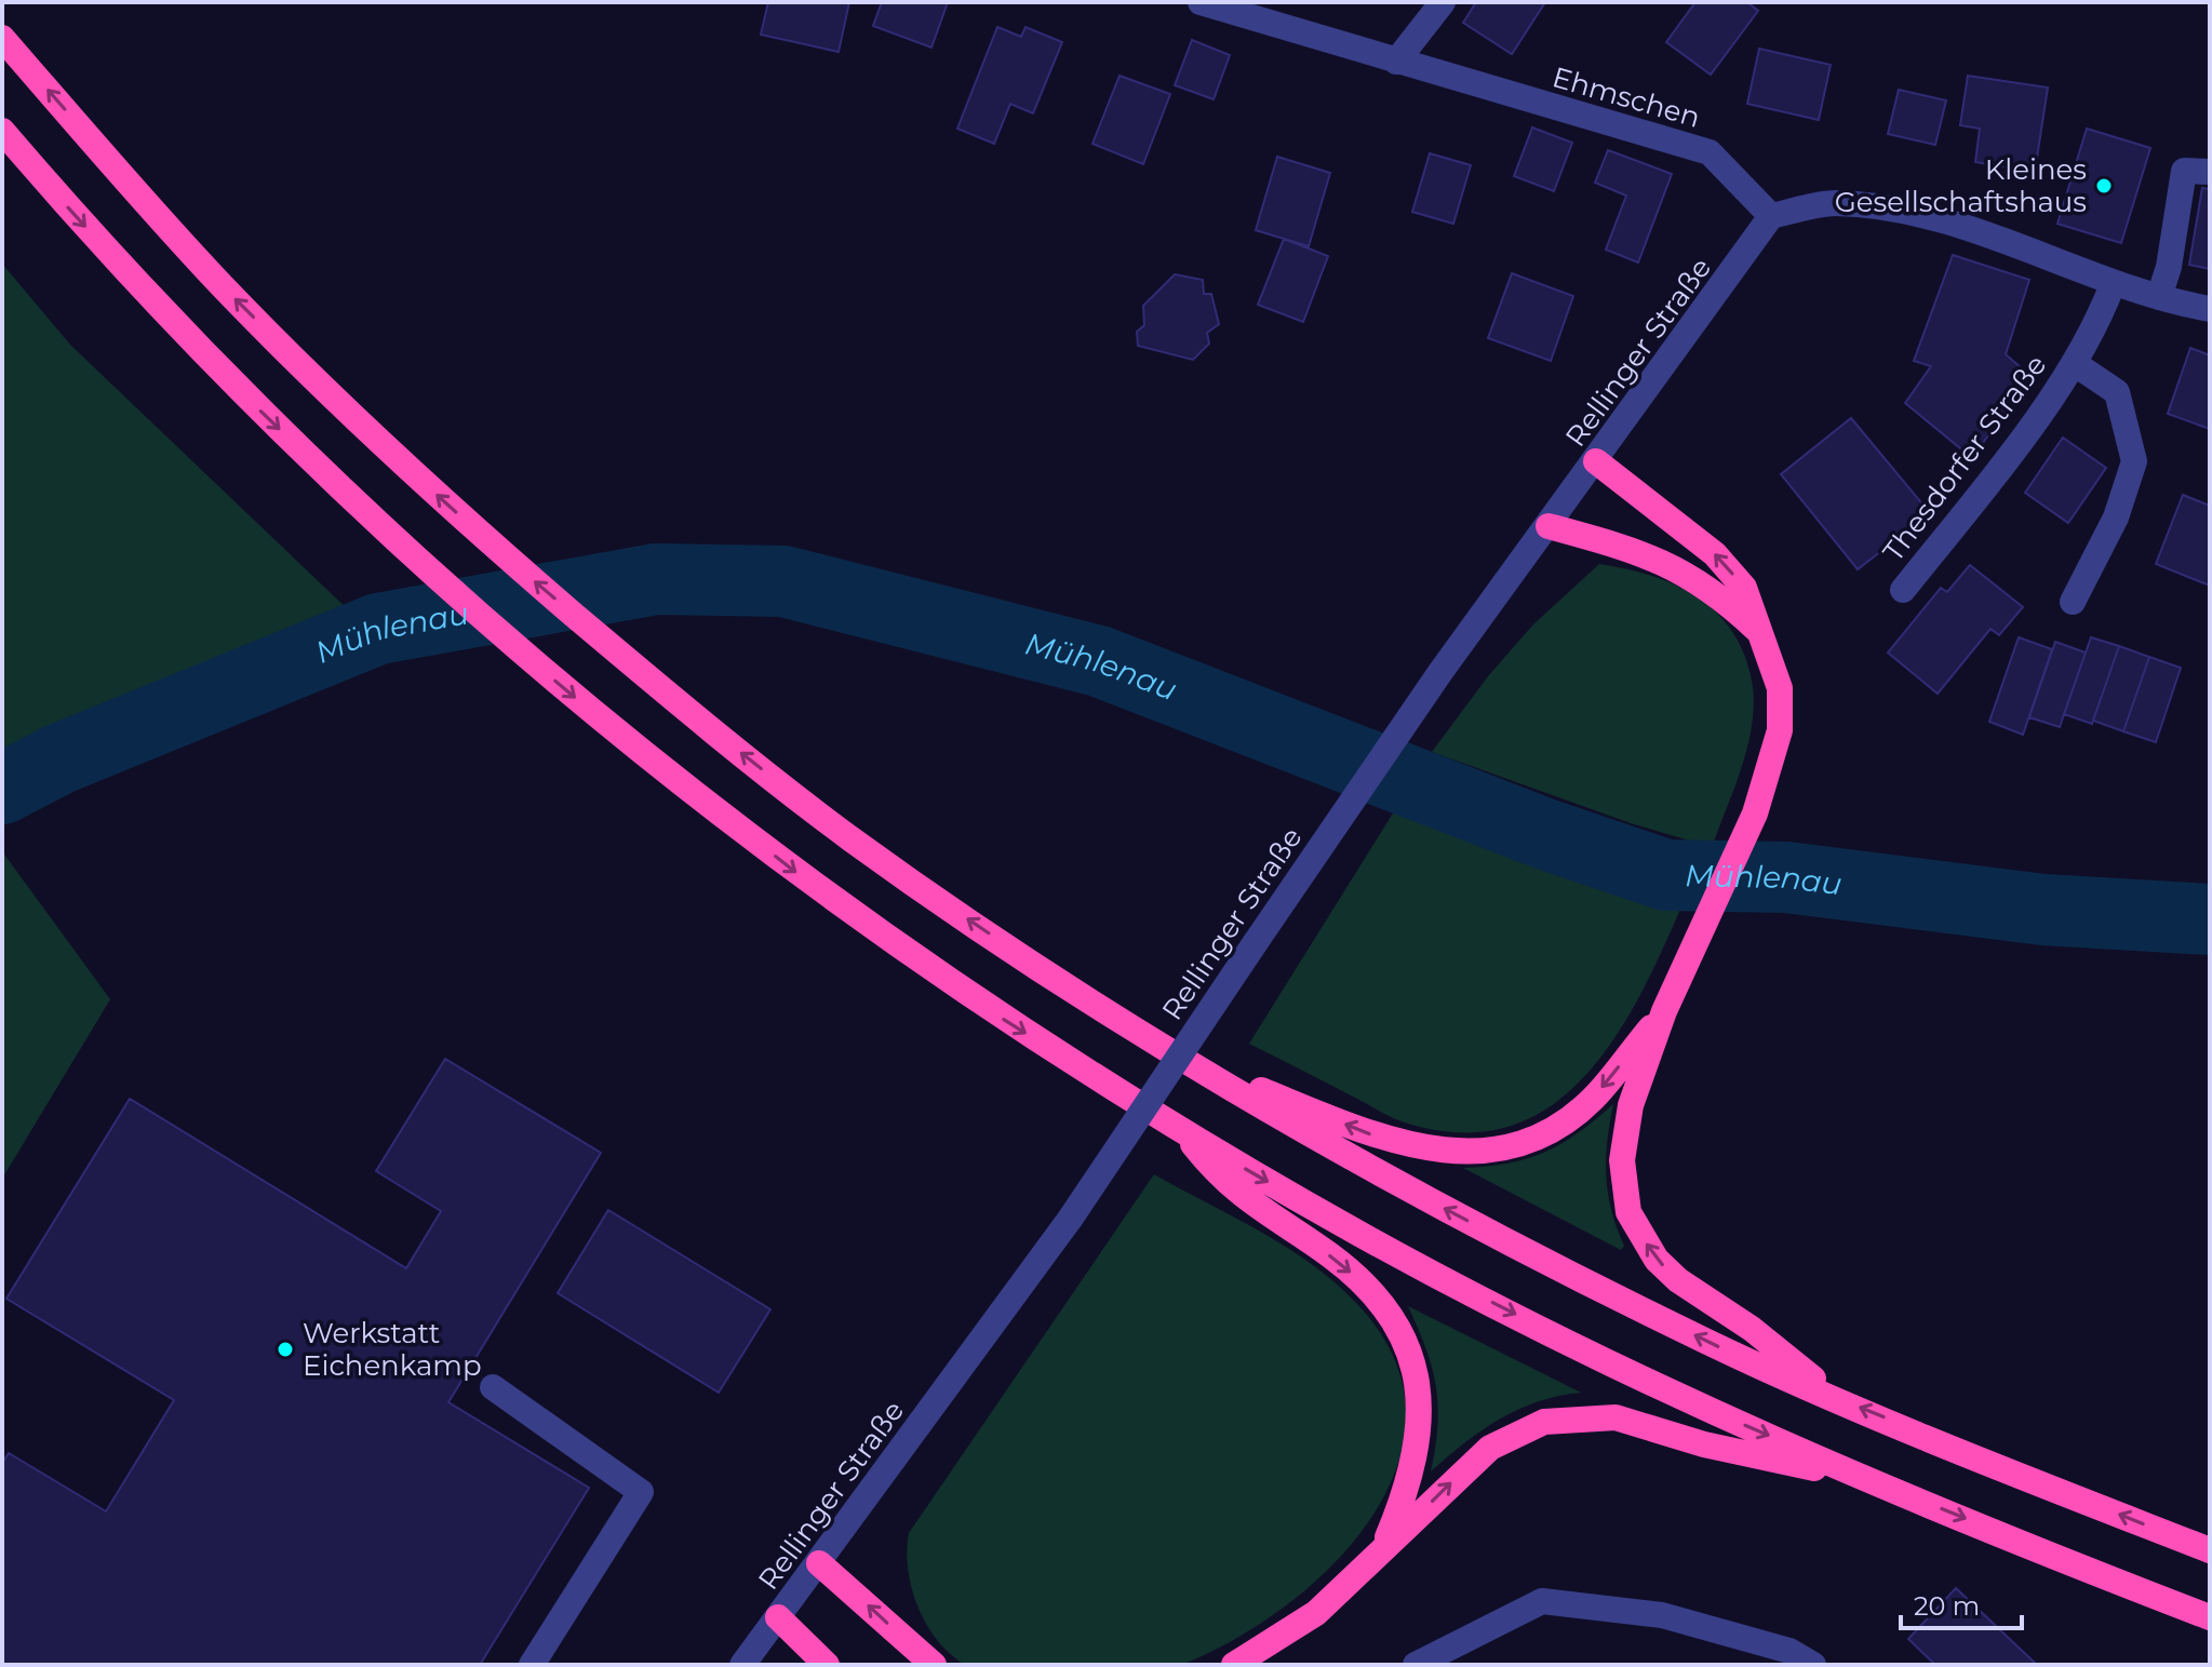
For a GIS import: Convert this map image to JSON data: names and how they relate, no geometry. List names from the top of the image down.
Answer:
{
  "streets": {
    "street": ["Ehmschen", "Rellinger Straße", "Thesdorfer Straße"]
  },
  "crossings": [
    ["Ehmschen", "Rellinger Straße"]
  ],
  "water": ["Mühlenau"],
  "places": ["Kleines Gesellschaftshaus", "Werkstatt Eichenkamp"],
  "scale_bar": "20 m"
}
